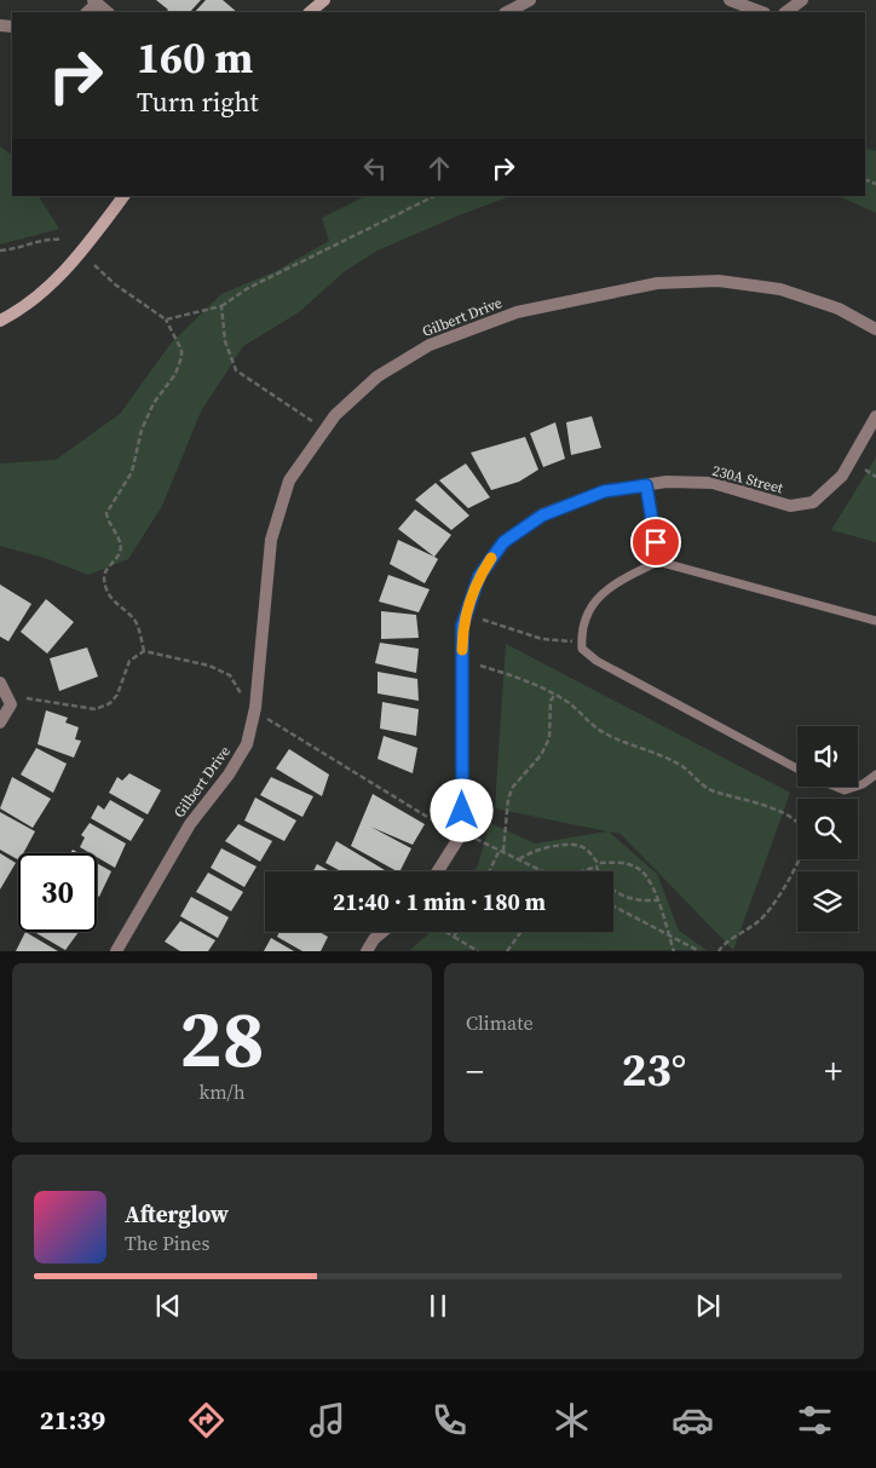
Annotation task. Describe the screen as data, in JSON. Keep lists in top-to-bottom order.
{
  "streets": {
    "street": ["Gilbert Drive", "230A Street"]
  },
  "page": {
    "turn": ["160 m", "Turn right"],
    "limit": "30",
    "trip": "21:40 · 1 min · 180 m",
    "tile": [
      ["28", "km/h"],
      "Climate"
    ],
    "heat": ["−", "23°", "+"],
    "song": ["Afterglow", "The Pines"],
    "tabs": "21:39"
  }
}
